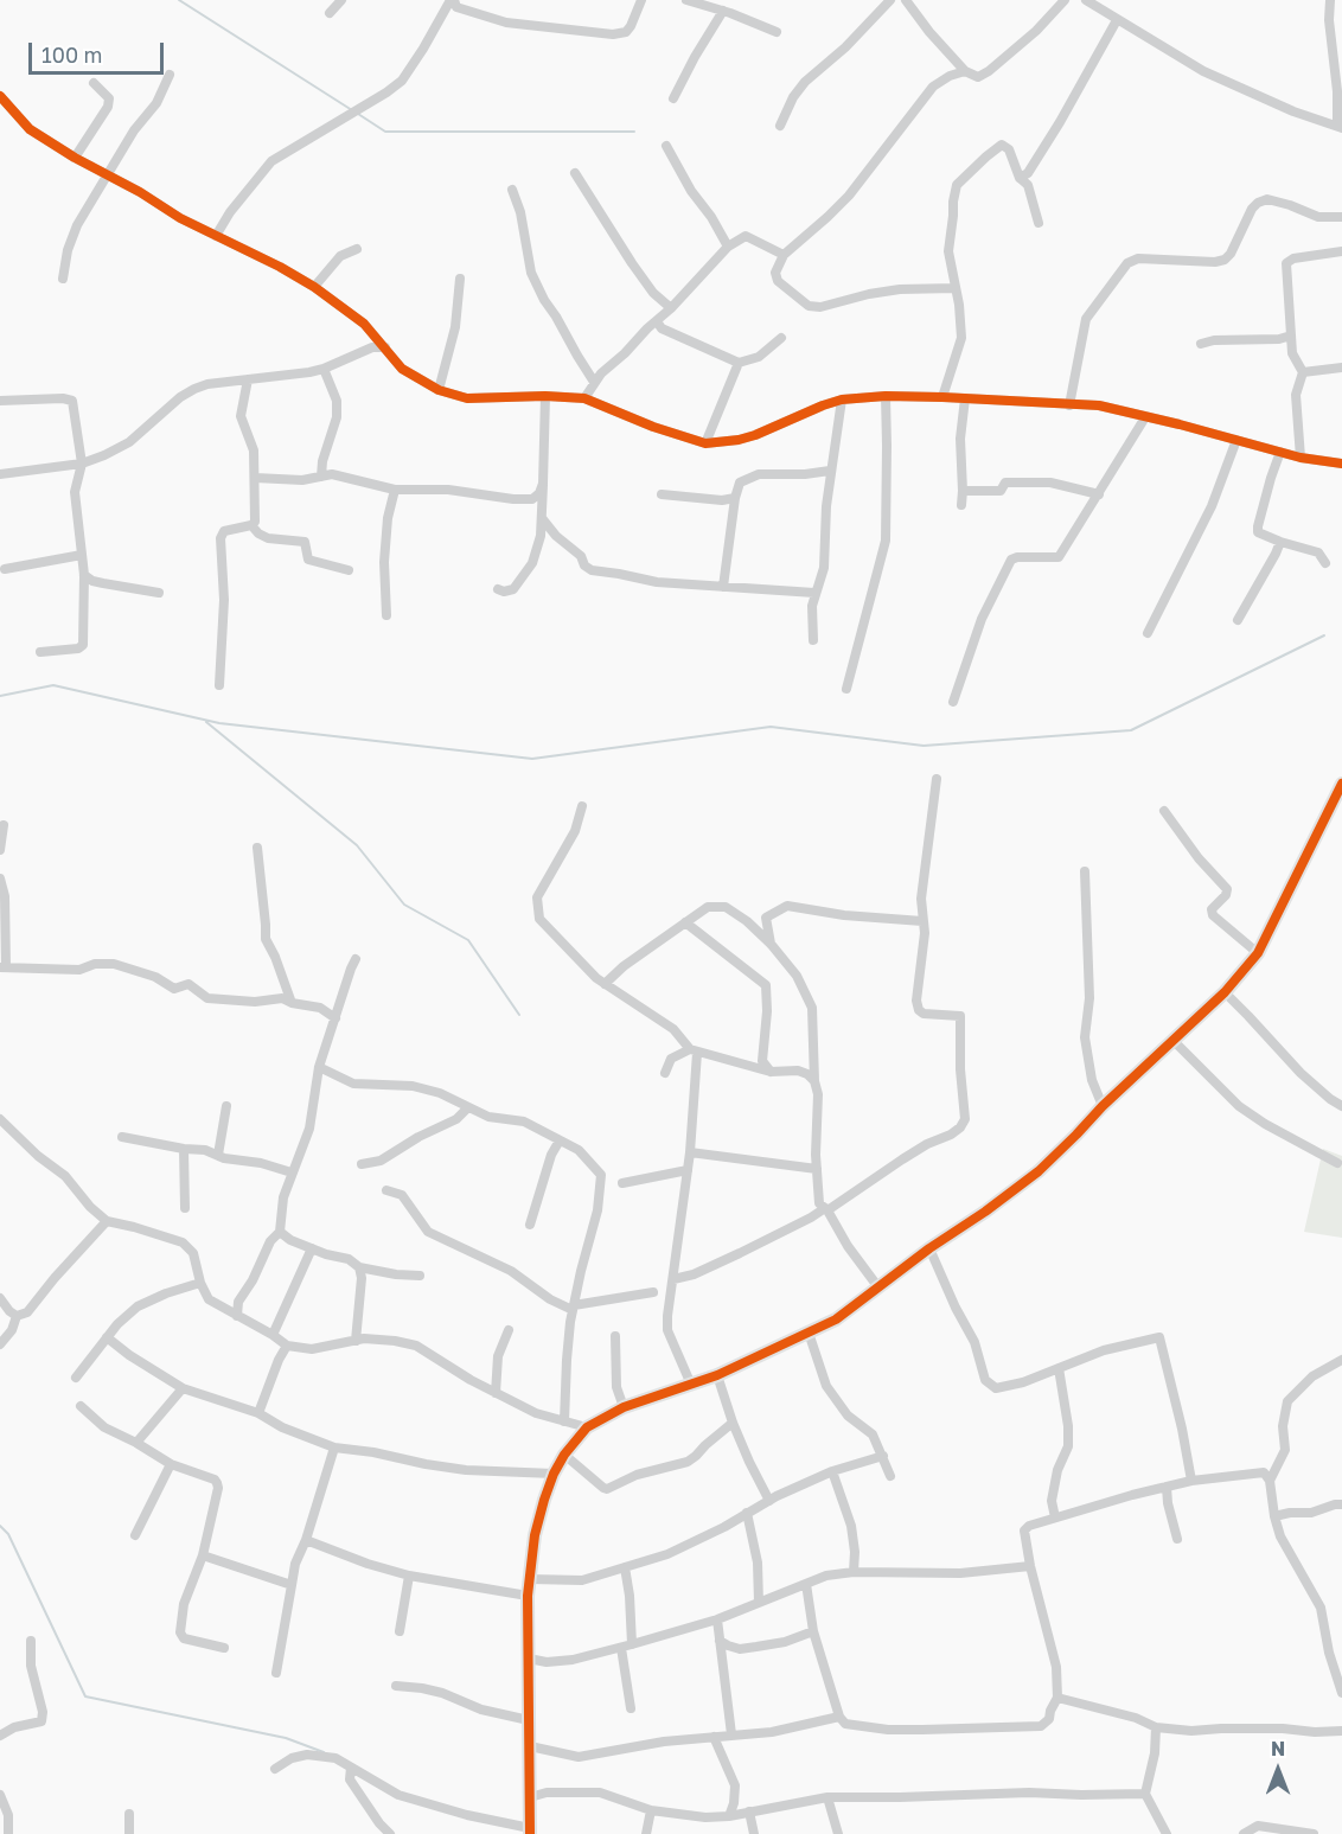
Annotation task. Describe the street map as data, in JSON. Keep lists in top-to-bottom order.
{
  "scale_bar": "100 m",
  "north": "top"
}
